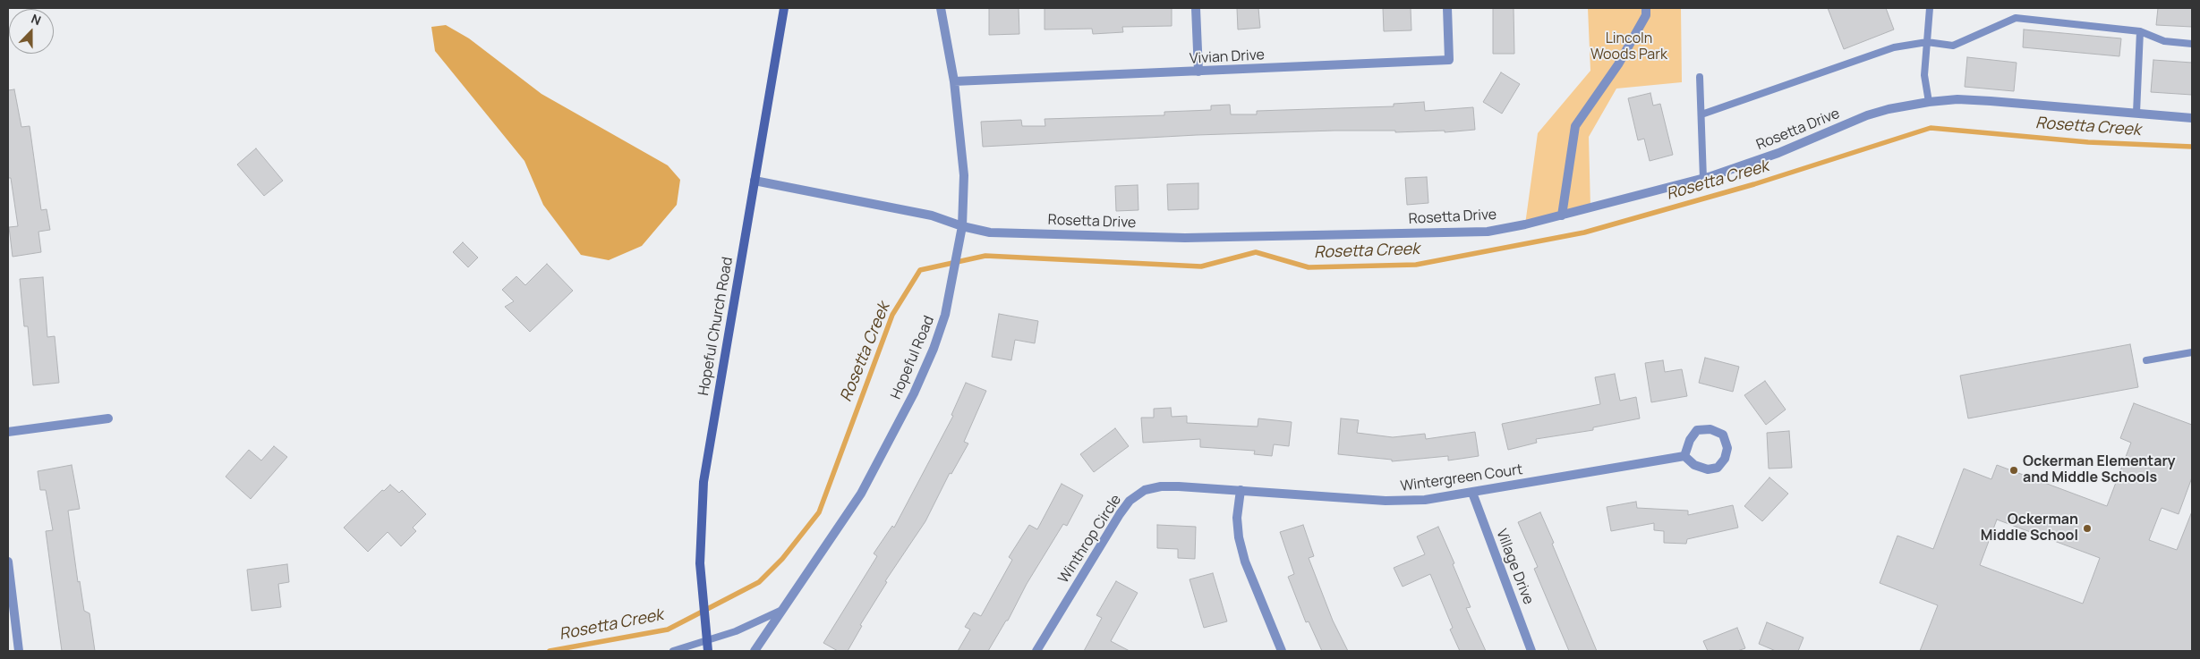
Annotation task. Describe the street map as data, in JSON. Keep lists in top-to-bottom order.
{
  "streets": {
    "main road": ["Hopeful Church Road"],
    "street": [
      "Vivian Drive",
      "Rosetta Drive",
      "Hopeful Road",
      "Wintergreen Court",
      "Winthrop Circle",
      "Village Drive"
    ]
  },
  "crossings": [
    ["Vivian Drive", "Hopeful Road"],
    ["Rosetta Drive", "Hopeful Church Road"],
    ["Rosetta Drive", "Hopeful Road"],
    ["Wintergreen Court", "Winthrop Circle"],
    ["Wintergreen Court", "Village Drive"]
  ],
  "water": ["Rosetta Creek"],
  "parks": ["Lincoln Woods Park"],
  "places": ["Ockerman Elementary and Middle Schools", "Ockerman Middle School"],
  "north": "top"
}
